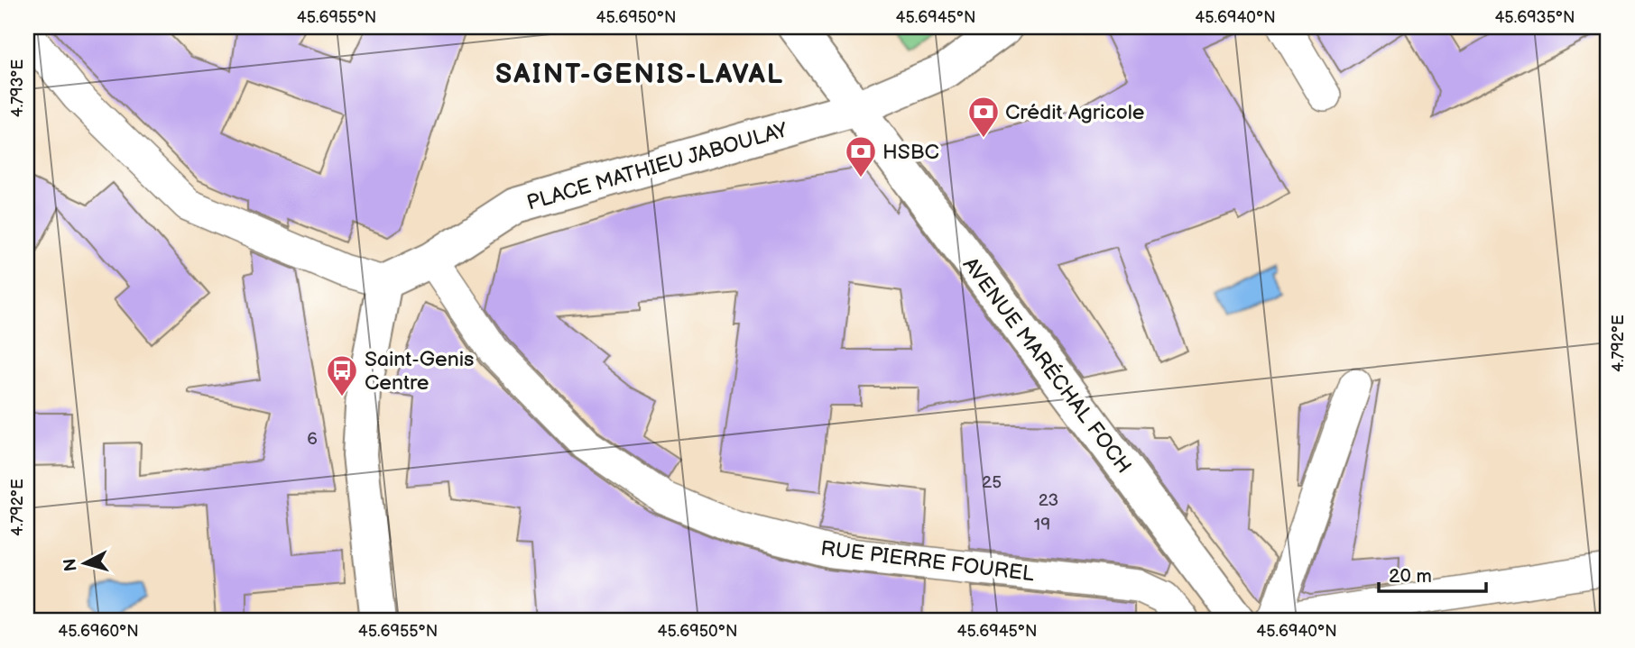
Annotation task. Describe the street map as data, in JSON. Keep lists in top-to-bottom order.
{
  "streets": {
    "main road": ["PLACE MATHIEU JABOULAY", "AVENUE MARÉCHAL FOCH"],
    "street": ["RUE PIERRE FOUREL"]
  },
  "crossings": [
    ["PLACE MATHIEU JABOULAY", "AVENUE MARÉCHAL FOCH"],
    ["PLACE MATHIEU JABOULAY", "RUE PIERRE FOUREL"],
    ["AVENUE MARÉCHAL FOCH", "RUE PIERRE FOUREL"]
  ],
  "districts": ["SAINT-GENIS-LAVAL"],
  "places": {
    "bank": ["Crédit Agricole", "HSBC"],
    "bus stop": ["Saint-Genis Centre"]
  },
  "house_numbers": [
    "6",
    "25",
    "23",
    "19"
  ],
  "scale_bar": "20 m",
  "north": "left",
  "coordinates": [
    "45.6955°N",
    "45.6950°N",
    "45.6945°N",
    "45.6940°N",
    "45.6935°N",
    "4.793°E",
    "4.792°E",
    "45.6960°N"
  ]
}
